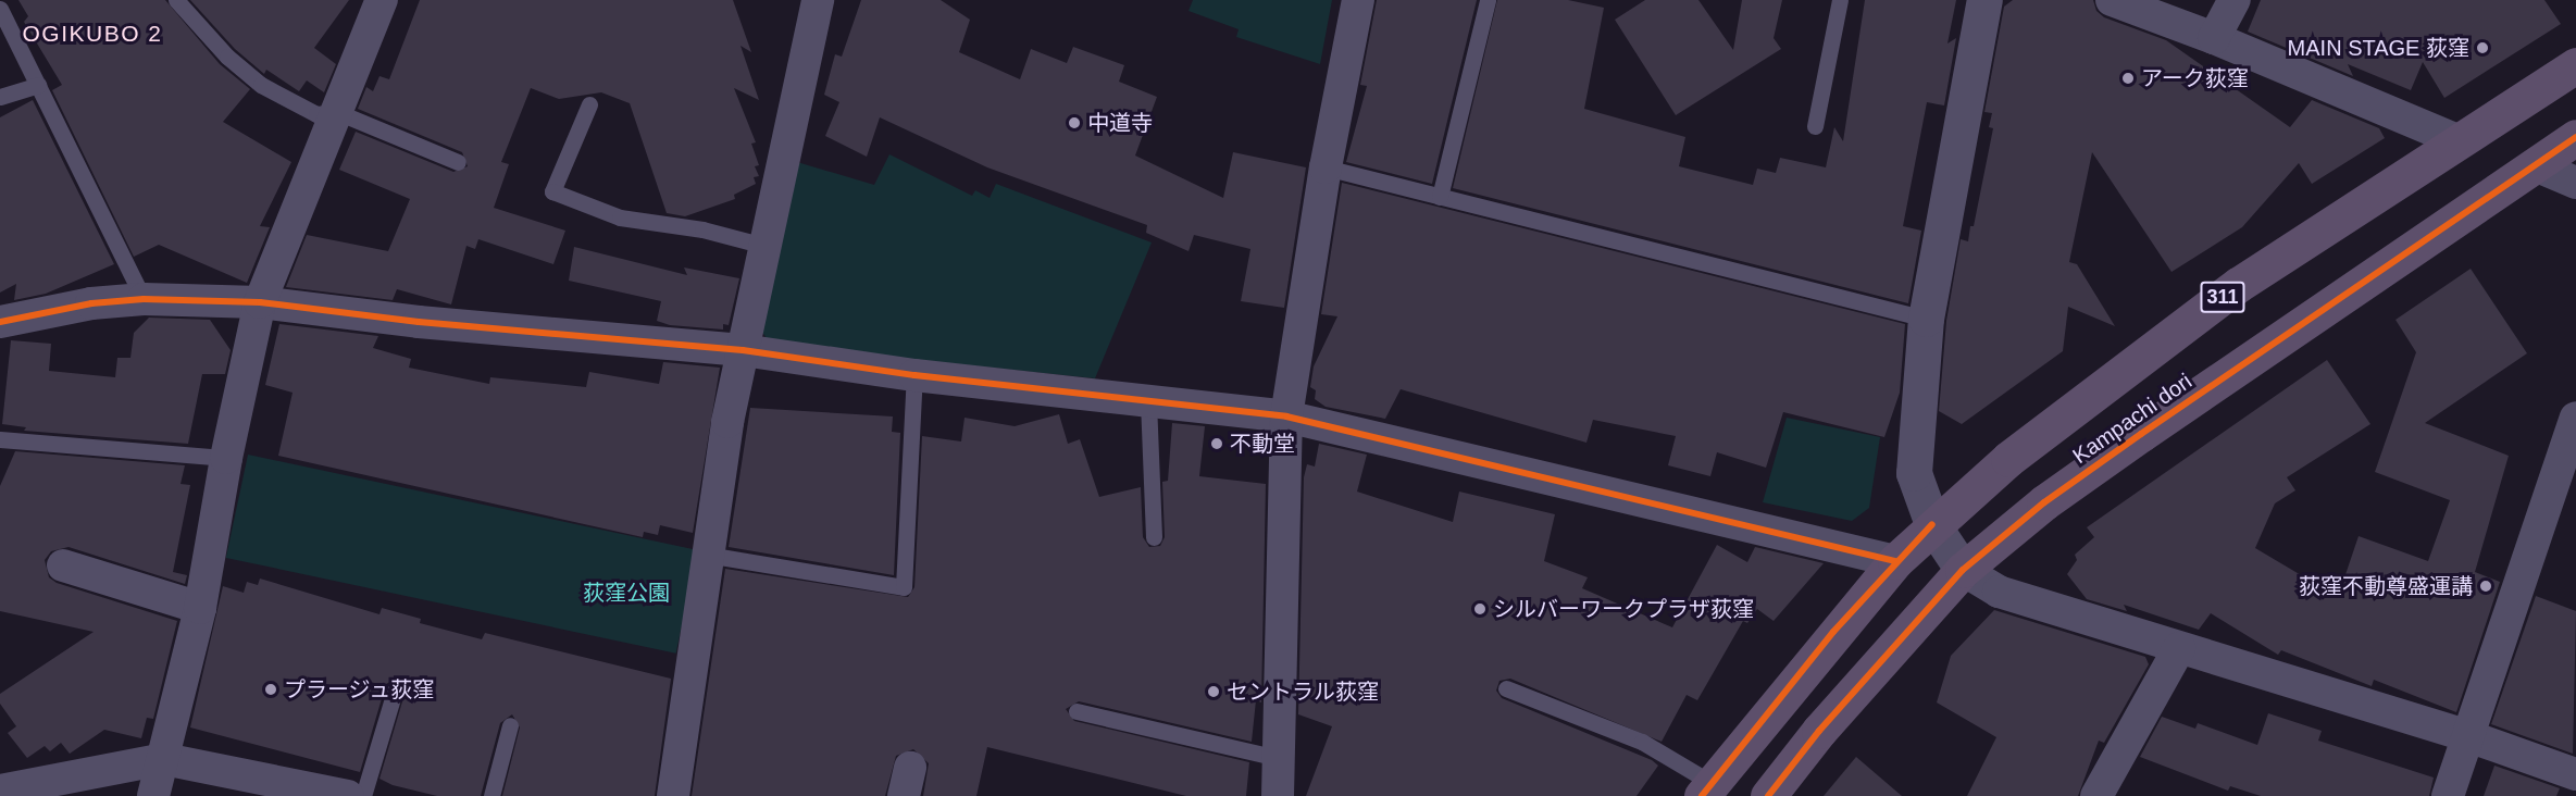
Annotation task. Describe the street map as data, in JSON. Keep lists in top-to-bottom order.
{
  "streets": {
    "main road": ["311", "Kampachi dori"]
  },
  "districts": ["OGIKUBO 2"],
  "parks": ["荻窪公園"],
  "places": [
    "MAIN STAGE 荻窪",
    "アーク荻窪",
    "中道寺",
    "不動堂",
    "荻窪不動尊盛運講",
    "シルバーワークプラザ荻窪",
    "プラージュ荻窪",
    "セントラル荻窪"
  ]
}
